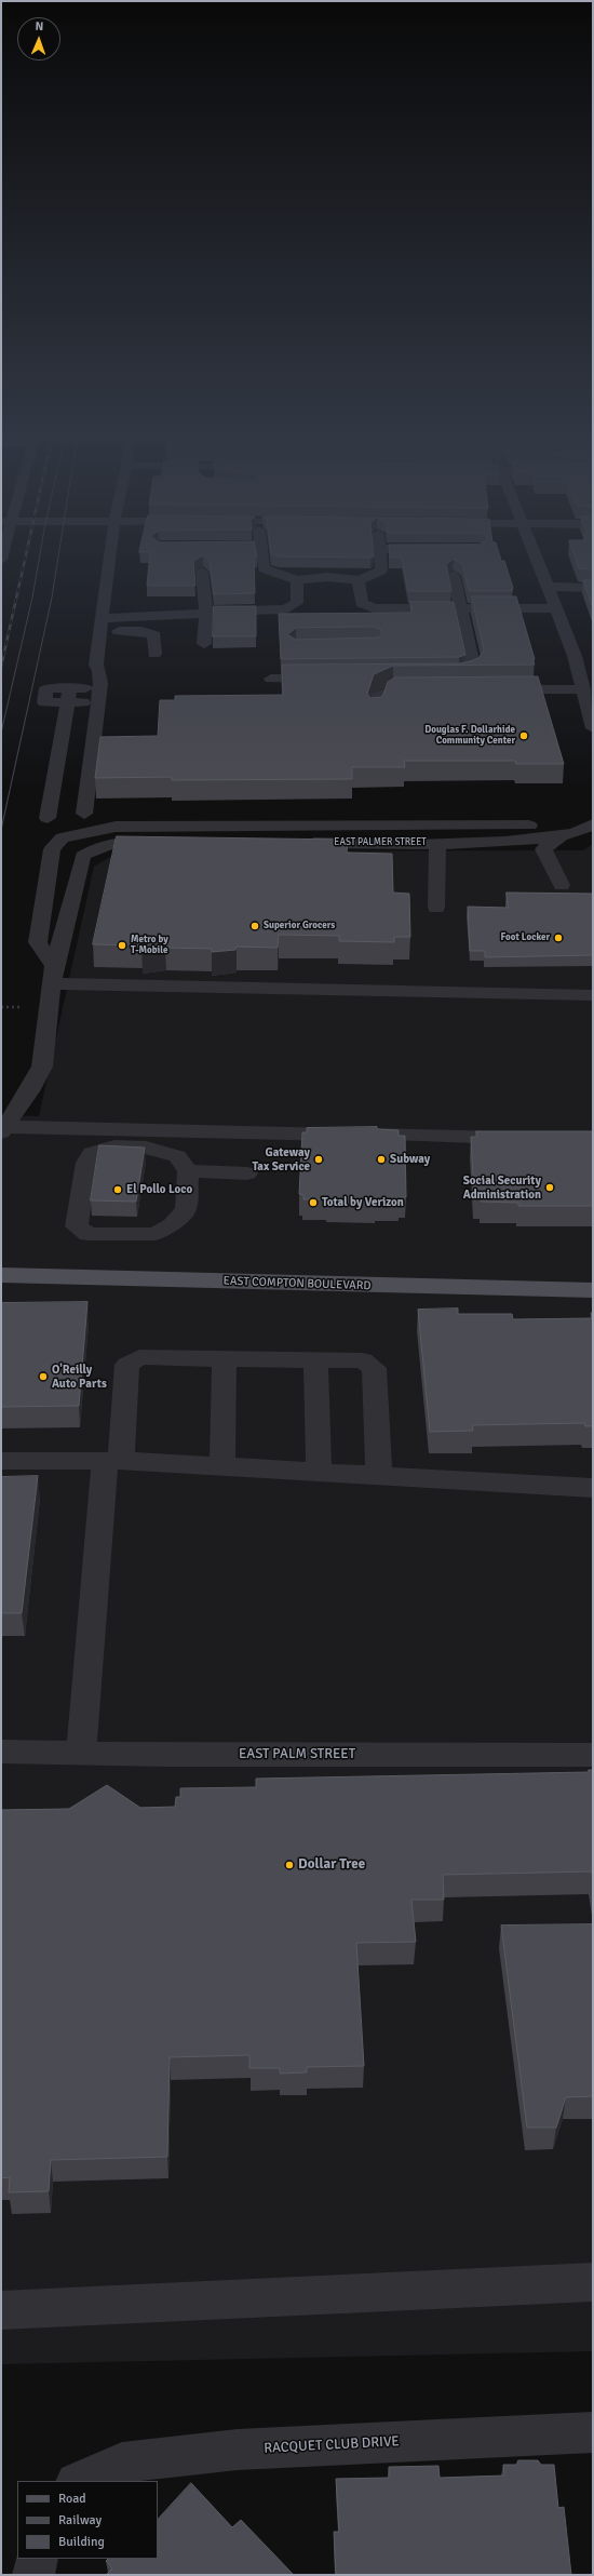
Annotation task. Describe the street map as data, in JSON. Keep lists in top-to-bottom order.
{
  "streets": {
    "main road": ["EAST COMPTON BOULEVARD"],
    "street": ["EAST PALMER STREET", "EAST PALM STREET", "RACQUET CLUB DRIVE"]
  },
  "places": [
    "Douglas F. Dollarhide Community Center",
    "Superior Grocers",
    "Foot Locker",
    "Metro by T-Mobile",
    "Gateway Tax Service",
    "Subway",
    "Social Security Administration",
    "El Pollo Loco",
    "Total by Verizon",
    "O'Reilly Auto Parts",
    "Dollar Tree"
  ],
  "legend": ["Road", "Railway", "Building"],
  "north": "top"
}
